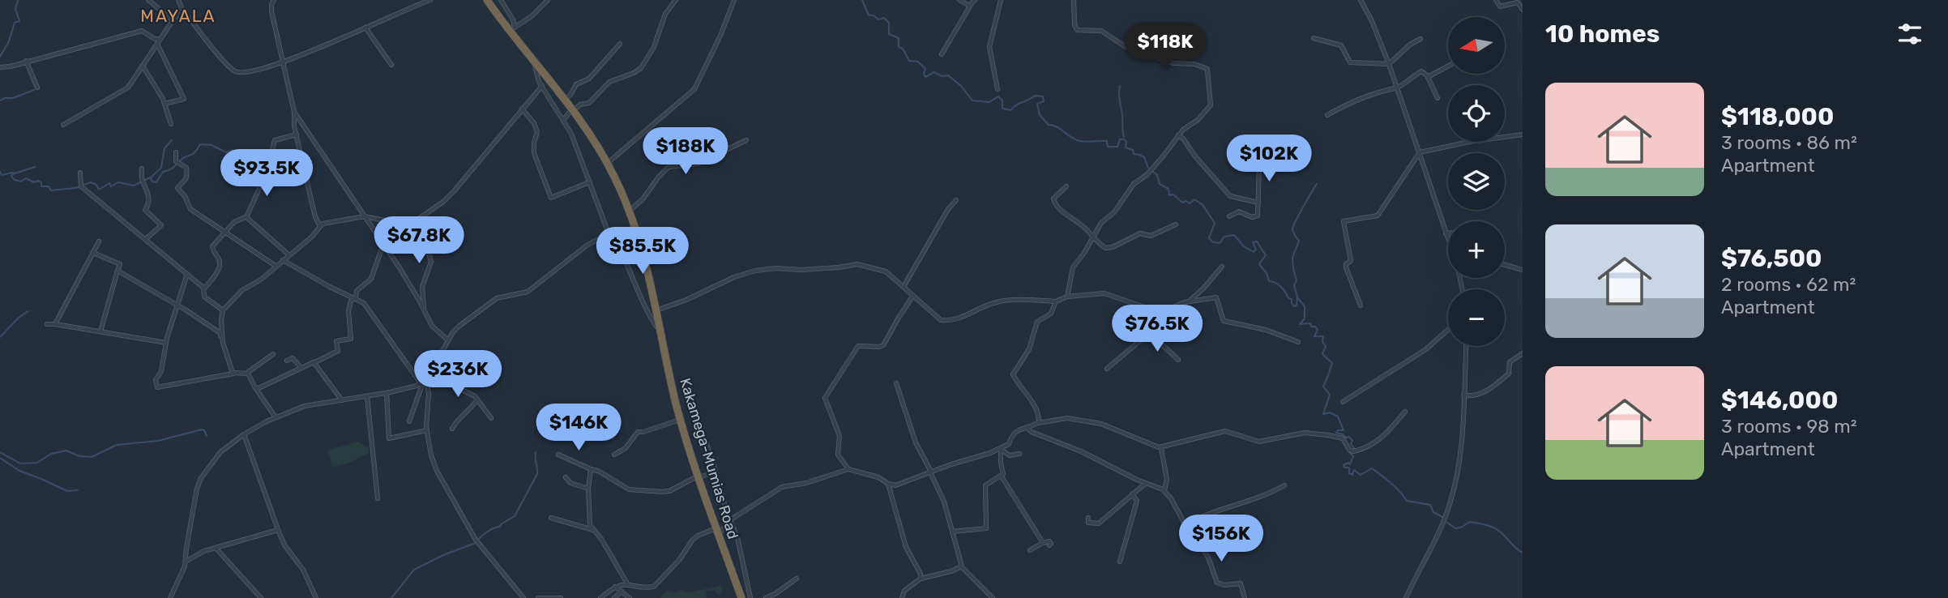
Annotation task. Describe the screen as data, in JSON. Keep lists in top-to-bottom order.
{
  "streets": {
    "highway": ["Kakamega-Mumias Road"]
  },
  "districts": ["MAYALA"],
  "north": "left",
  "page": {
    "heading": "10 homes",
    "map_buttons": ["+", "−"],
    "price": [
      "$118K",
      "$188K",
      "$102K",
      "$93.5K",
      "$67.8K",
      "$85.5K",
      "$76.5K",
      "$236K",
      "$146K",
      "$156K"
    ],
    "list": [
      {
        "name": "$118,000",
        "note": "3 rooms · 86 m² · Apartment"
      },
      {
        "name": "$76,500",
        "note": "2 rooms · 62 m² · Apartment"
      },
      {
        "name": "$146,000",
        "note": "3 rooms · 98 m² · Apartment"
      }
    ]
  }
}
